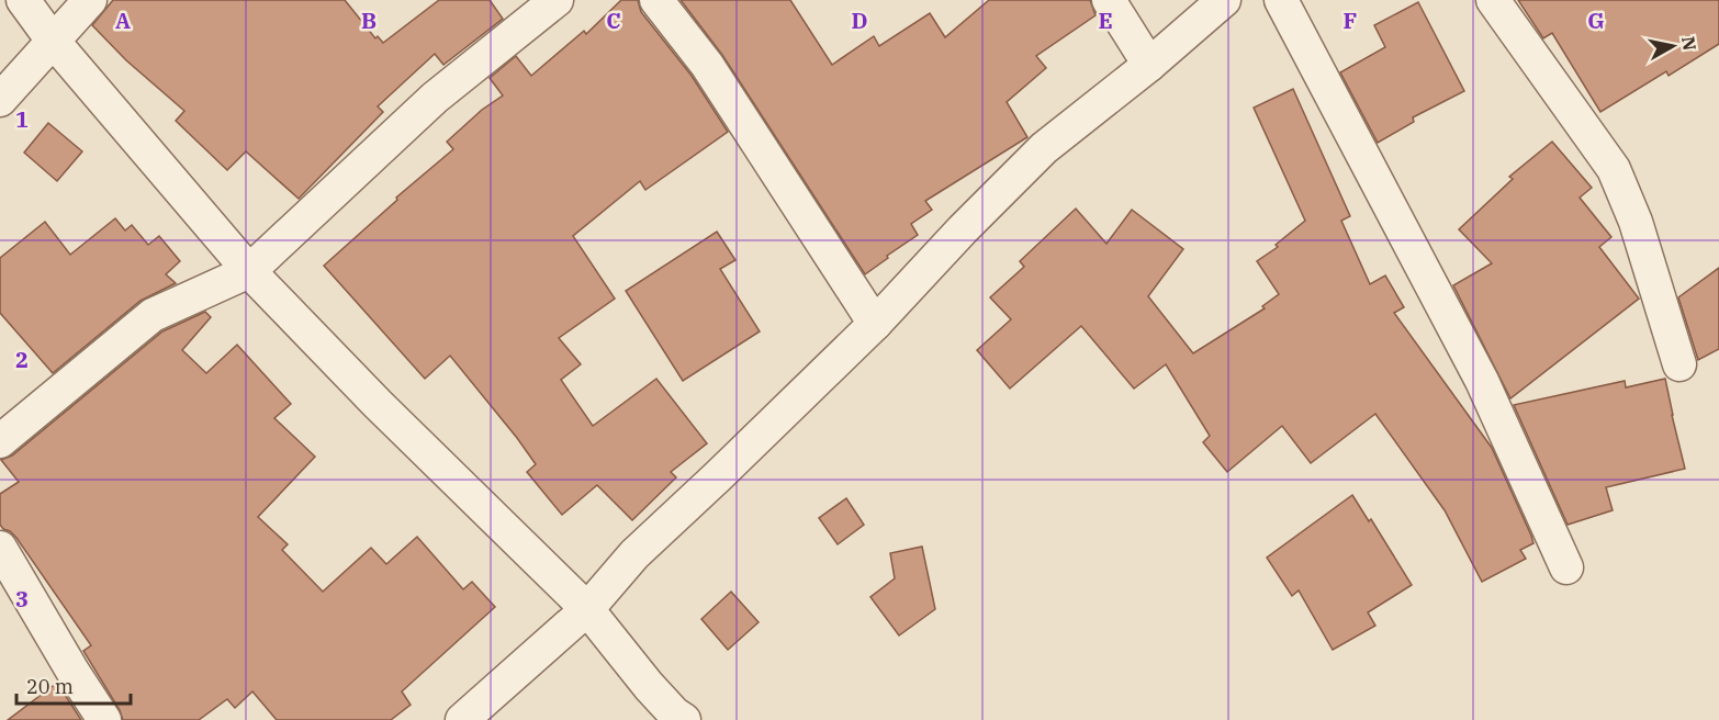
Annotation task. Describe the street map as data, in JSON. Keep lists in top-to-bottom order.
{
  "scale_bar": "20 m",
  "north": "right",
  "grid": {
    "columns": [
      "A",
      "B",
      "C",
      "D",
      "E",
      "F",
      "G"
    ],
    "rows": ["1", "2", "3"]
  }
}
